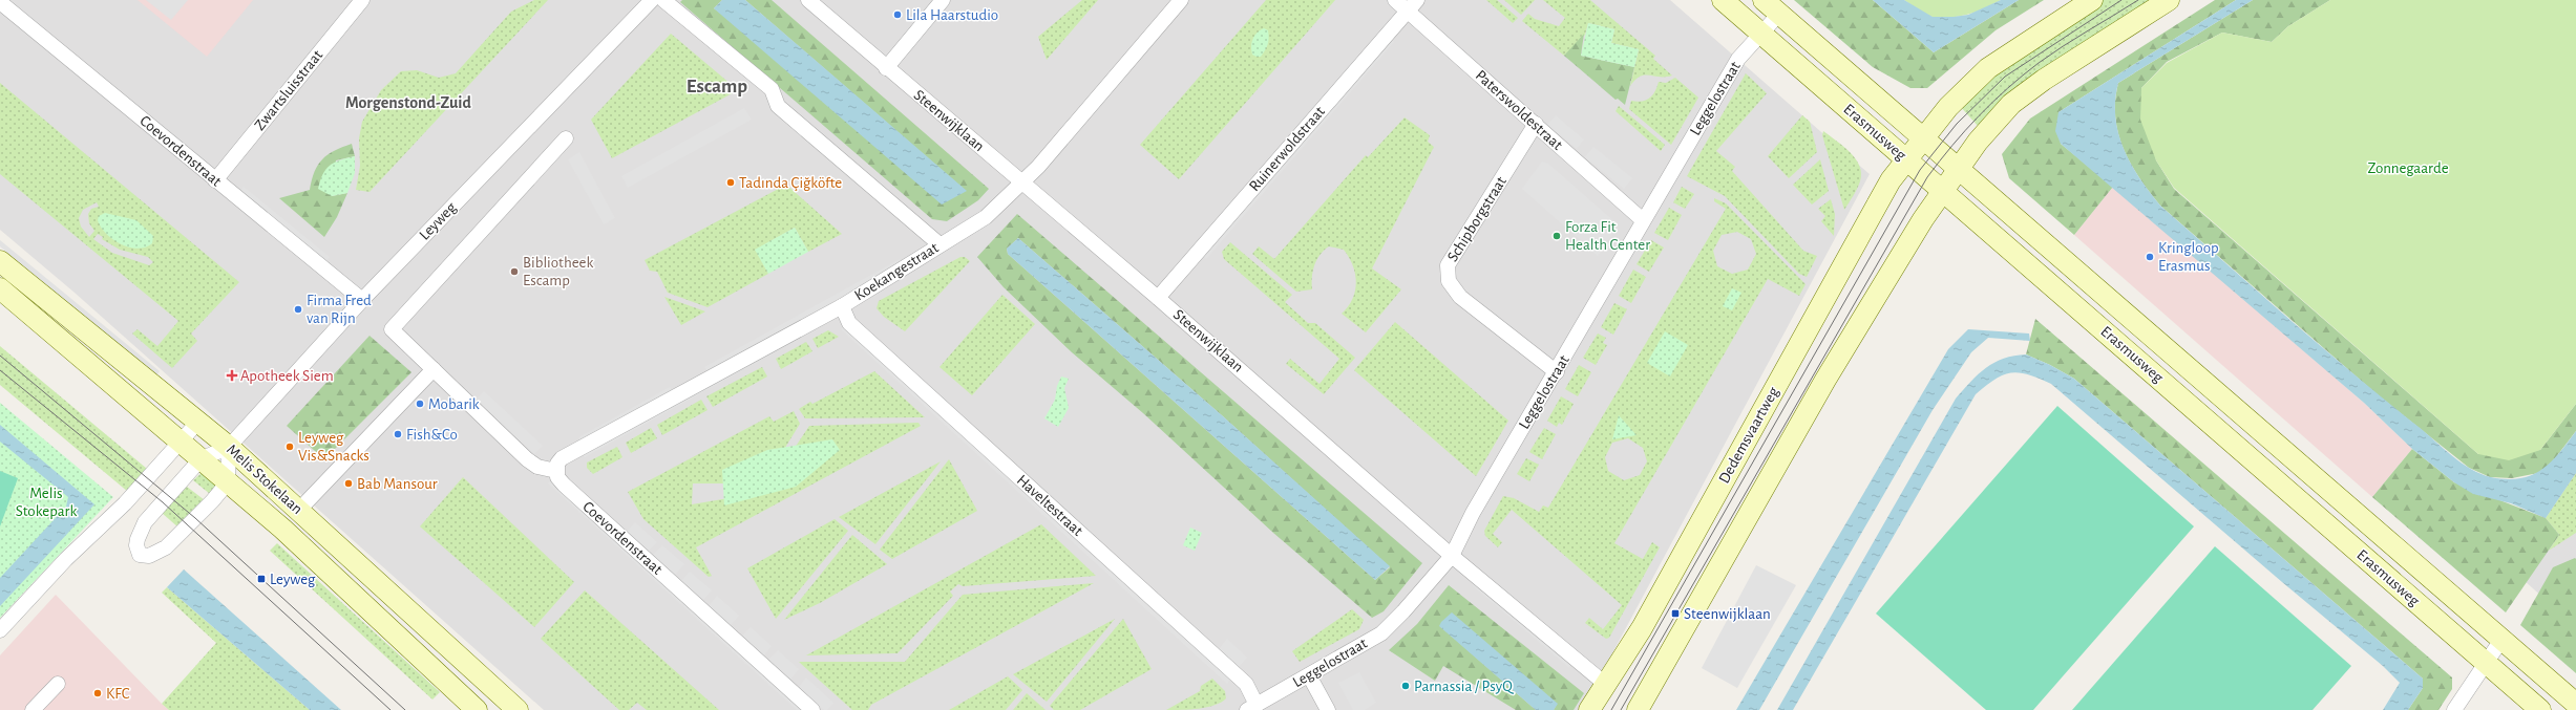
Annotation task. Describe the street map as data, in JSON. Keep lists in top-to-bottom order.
{
  "streets": {
    "street": [
      "Zwartsluisstraat",
      "Leggelostraat",
      "Paterswoldestraat",
      "Steenwijklaan",
      "Erasmusweg",
      "Ruinerwoldstraat",
      "Coevordenstraat",
      "Schipborgstraat",
      "Leyweg",
      "Koekangestraat",
      "Dedemsvaartweg",
      "Melis Stokelaan",
      "Haveltestraat"
    ]
  },
  "crossings": [
    ["Zwartsluisstraat", "Coevordenstraat"],
    ["Leggelostraat", "Paterswoldestraat"],
    ["Leggelostraat", "Steenwijklaan"],
    ["Leggelostraat", "Erasmusweg"],
    ["Leggelostraat", "Schipborgstraat"],
    ["Leggelostraat", "Haveltestraat"],
    ["Paterswoldestraat", "Ruinerwoldstraat"],
    ["Paterswoldestraat", "Schipborgstraat"],
    ["Steenwijklaan", "Ruinerwoldstraat"],
    ["Steenwijklaan", "Koekangestraat"],
    ["Steenwijklaan", "Dedemsvaartweg"],
    ["Erasmusweg", "Dedemsvaartweg"],
    ["Coevordenstraat", "Leyweg"],
    ["Coevordenstraat", "Koekangestraat"],
    ["Leyweg", "Melis Stokelaan"],
    ["Koekangestraat", "Haveltestraat"]
  ],
  "districts": ["Escamp", "Morgenstond-Zuid"],
  "parks": ["Zonnegaarde", "Melis Stokepark"],
  "places": {
    "other": [
      "Lila Haarstudio",
      "Tadında Çiğköfte",
      "Forza Fit Health Center",
      "Kringloop Erasmus",
      "Bibliotheek Escamp",
      "Firma Fred van Rijn",
      "Mobarik",
      "Fish&Co",
      "Leyweg Vis&Snacks",
      "Bab Mansour",
      "Parnassia / PsyQ",
      "KFC"
    ],
    "health": ["Apotheek Siem"],
    "transit": ["Leyweg", "Steenwijklaan"]
  }
}
